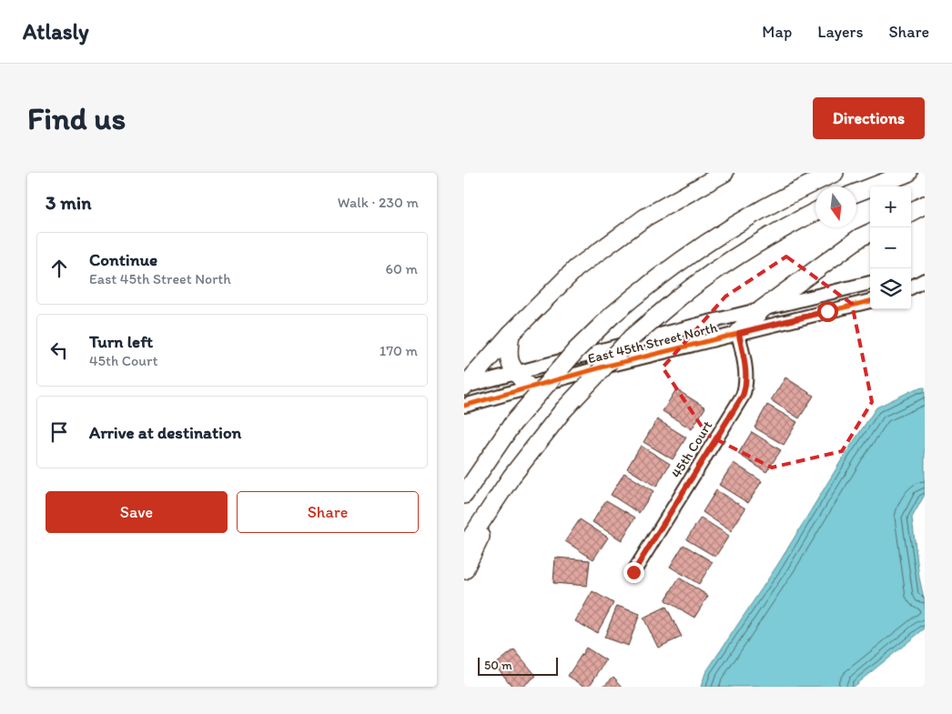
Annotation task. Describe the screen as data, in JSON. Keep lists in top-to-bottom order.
{
  "streets": {
    "street": ["East 45th Street North", "45th Court"]
  },
  "crossings": [
    ["East 45th Street North", "45th Court"]
  ],
  "scale_bar": "50 m",
  "north": "bottom",
  "page": {
    "header": "Atlasly",
    "nav": ["Map", "Layers", "Share"],
    "buttons": [
      "Directions",
      ["Save", "Share"]
    ],
    "title": "Find us",
    "heading": ["3 min", "Walk · 230 m"],
    "map_buttons": ["+", "−"],
    "list": [
      ["Continue", "East 45th Street North", "60 m"],
      ["Turn left", "45th Court", "170 m"],
      "Arrive at destination"
    ],
    "scale": "50 m"
  }
}
